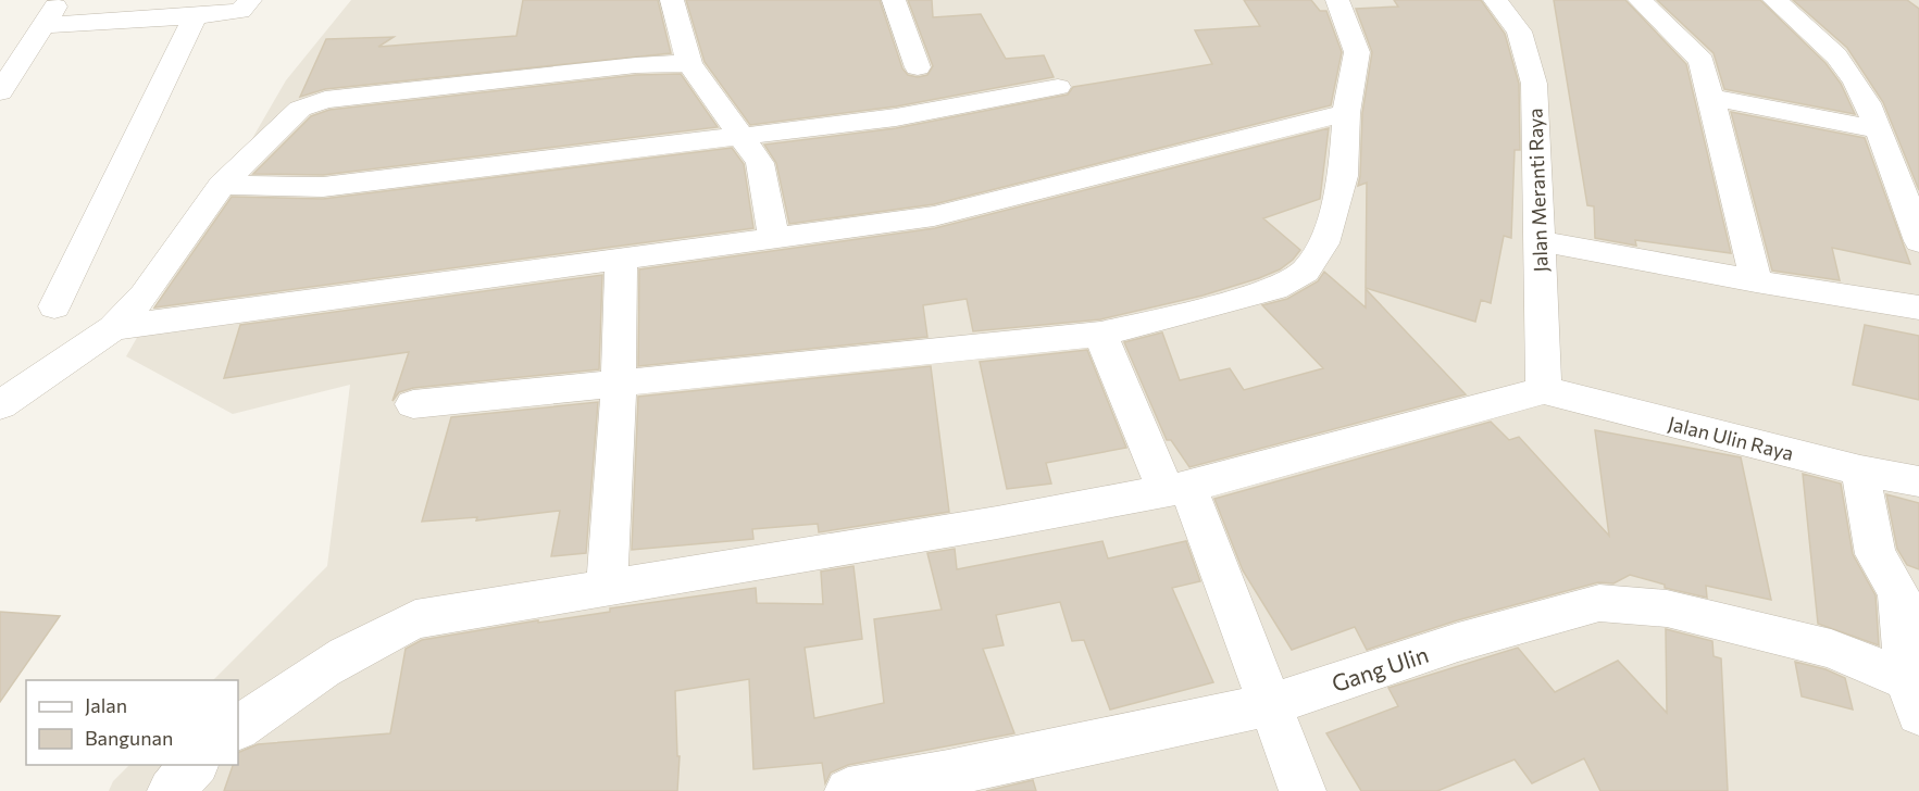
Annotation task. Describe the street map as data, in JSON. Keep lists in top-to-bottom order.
{
  "streets": {
    "street": ["Jalan Meranti Raya", "Jalan Ulin Raya", "Gang Ulin"]
  },
  "crossings": [
    ["Jalan Meranti Raya", "Jalan Ulin Raya"]
  ],
  "legend": ["Jalan", "Bangunan"]
}
